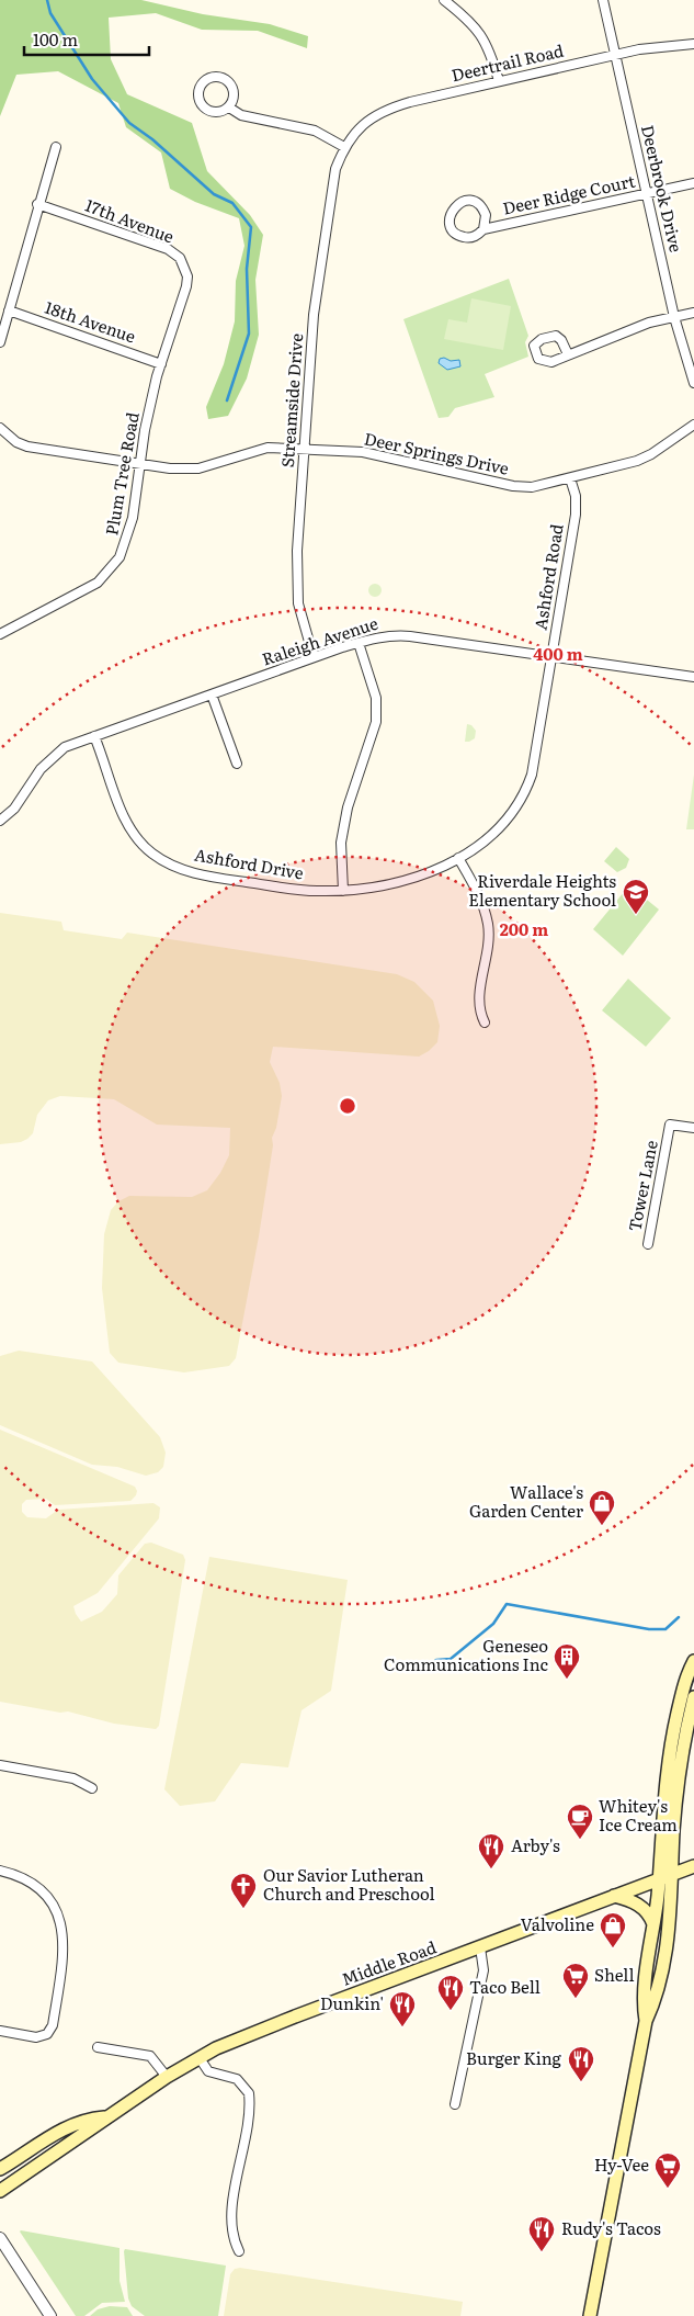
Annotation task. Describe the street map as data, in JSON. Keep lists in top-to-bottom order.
{
  "streets": {
    "main road": ["Middle Road"],
    "street": [
      "Deertrail Road",
      "Deerbrook Drive",
      "Deer Ridge Court",
      "17th Avenue",
      "18th Avenue",
      "Streamside Drive",
      "Deer Springs Drive",
      "Plum Tree Road",
      "Ashford Road",
      "Raleigh Avenue",
      "Ashford Drive",
      "Tower Lane"
    ]
  },
  "crossings": [
    ["Deertrail Road", "Deerbrook Drive"],
    ["Deertrail Road", "Streamside Drive"],
    ["Deerbrook Drive", "Deer Ridge Court"],
    ["17th Avenue", "Plum Tree Road"],
    ["18th Avenue", "Plum Tree Road"],
    ["Streamside Drive", "Deer Springs Drive"],
    ["Streamside Drive", "Raleigh Avenue"],
    ["Deer Springs Drive", "Plum Tree Road"],
    ["Deer Springs Drive", "Ashford Road"],
    ["Ashford Road", "Raleigh Avenue"],
    ["Ashford Road", "Ashford Drive"],
    ["Raleigh Avenue", "Ashford Drive"]
  ],
  "places": {
    "school or university": ["Riverdale Heights Elementary School"],
    "shop": ["Wallace's Garden Center", "Valvoline"],
    "building": ["Geneseo Communications Inc"],
    "cafe": ["Whitey's Ice Cream"],
    "restaurant": [
      "Arby's",
      "Taco Bell",
      "Dunkin'",
      "Burger King",
      "Rudy's Tacos"
    ],
    "church": ["Our Savior Lutheran Church and Preschool"],
    "supermarket": ["Shell", "Hy-Vee"]
  },
  "scale_bar": "100 m",
  "rings": ["400 m", "200 m"]
}
